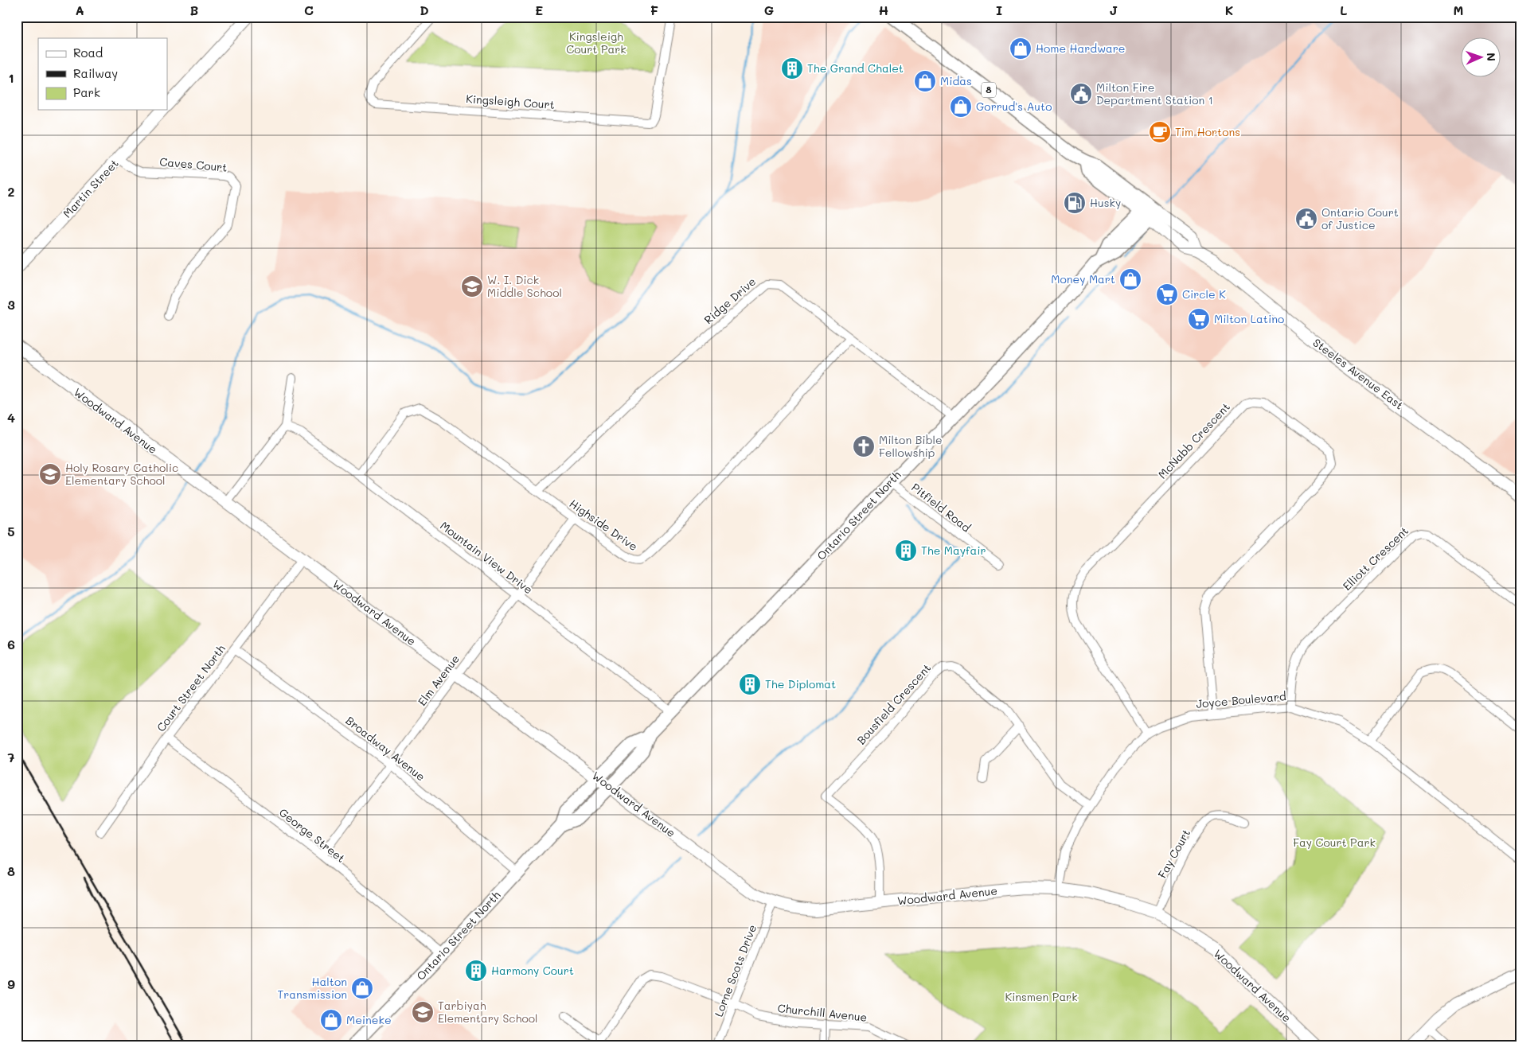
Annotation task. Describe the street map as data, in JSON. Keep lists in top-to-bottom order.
{
  "streets": {
    "main road": ["8", "Steeles Avenue East", "Ontario Street North"],
    "street": [
      "Kingsleigh Court",
      "Caves Court",
      "Martin Street",
      "Ridge Drive",
      "Woodward Avenue",
      "McNabb Crescent",
      "Pitfield Road",
      "Highside Drive",
      "Mountain View Drive",
      "Elliott Crescent",
      "Elm Avenue",
      "Court Street North",
      "Joyce Boulevard",
      "Bousfield Crescent",
      "Broadway Avenue",
      "George Street",
      "Fay Court",
      "Lorne Scots Drive",
      "Churchill Avenue"
    ]
  },
  "crossings": [
    ["Caves Court", "Martin Street"],
    ["Ridge Drive", "Ontario Street North"],
    ["Ridge Drive", "Highside Drive"],
    ["Steeles Avenue East", "Ontario Street North"],
    ["Woodward Avenue", "Ontario Street North"],
    ["Woodward Avenue", "Elm Avenue"],
    ["Woodward Avenue", "Court Street North"],
    ["Woodward Avenue", "Joyce Boulevard"],
    ["Woodward Avenue", "Bousfield Crescent"],
    ["Woodward Avenue", "Fay Court"],
    ["Woodward Avenue", "Lorne Scots Drive"],
    ["McNabb Crescent", "Joyce Boulevard"],
    ["Pitfield Road", "Ontario Street North"],
    ["Ontario Street North", "Mountain View Drive"],
    ["Ontario Street North", "Broadway Avenue"],
    ["Ontario Street North", "George Street"],
    ["Highside Drive", "Mountain View Drive"],
    ["Highside Drive", "Elm Avenue"],
    ["Mountain View Drive", "Elm Avenue"],
    ["Elliott Crescent", "Joyce Boulevard"],
    ["Elm Avenue", "Broadway Avenue"],
    ["Elm Avenue", "George Street"],
    ["Court Street North", "Broadway Avenue"],
    ["Court Street North", "George Street"],
    ["Joyce Boulevard", "Bousfield Crescent"],
    ["Lorne Scots Drive", "Churchill Avenue"]
  ],
  "parks": ["Kingsleigh Court Park", "Fay Court Park", "Kinsmen Park"],
  "places": {
    "shop": [
      "Home Hardware",
      "Midas",
      "Gorrud's Auto",
      "Money Mart",
      "Halton Transmission",
      "Meineke"
    ],
    "building": [
      "The Grand Chalet",
      "The Mayfair",
      "The Diplomat",
      "Harmony Court"
    ],
    "public building": ["Milton Fire Department Station 1", "Ontario Court of Justice"],
    "cafe": ["Tim Hortons"],
    "fuel station": ["Husky"],
    "school or university": ["W. I. Dick Middle School", "Holy Rosary Catholic Elementary School", "Tarbiyah Elementary School"],
    "supermarket": ["Circle K", "Milton Latino"],
    "church": ["Milton Bible Fellowship"]
  },
  "legend": ["Road", "Railway", "Park"],
  "north": "right",
  "grid": {
    "columns": [
      "A",
      "B",
      "C",
      "D",
      "E",
      "F",
      "G",
      "H",
      "I",
      "J",
      "K",
      "L",
      "M"
    ],
    "rows": [
      "1",
      "2",
      "3",
      "4",
      "5",
      "6",
      "7",
      "8",
      "9"
    ]
  }
}
